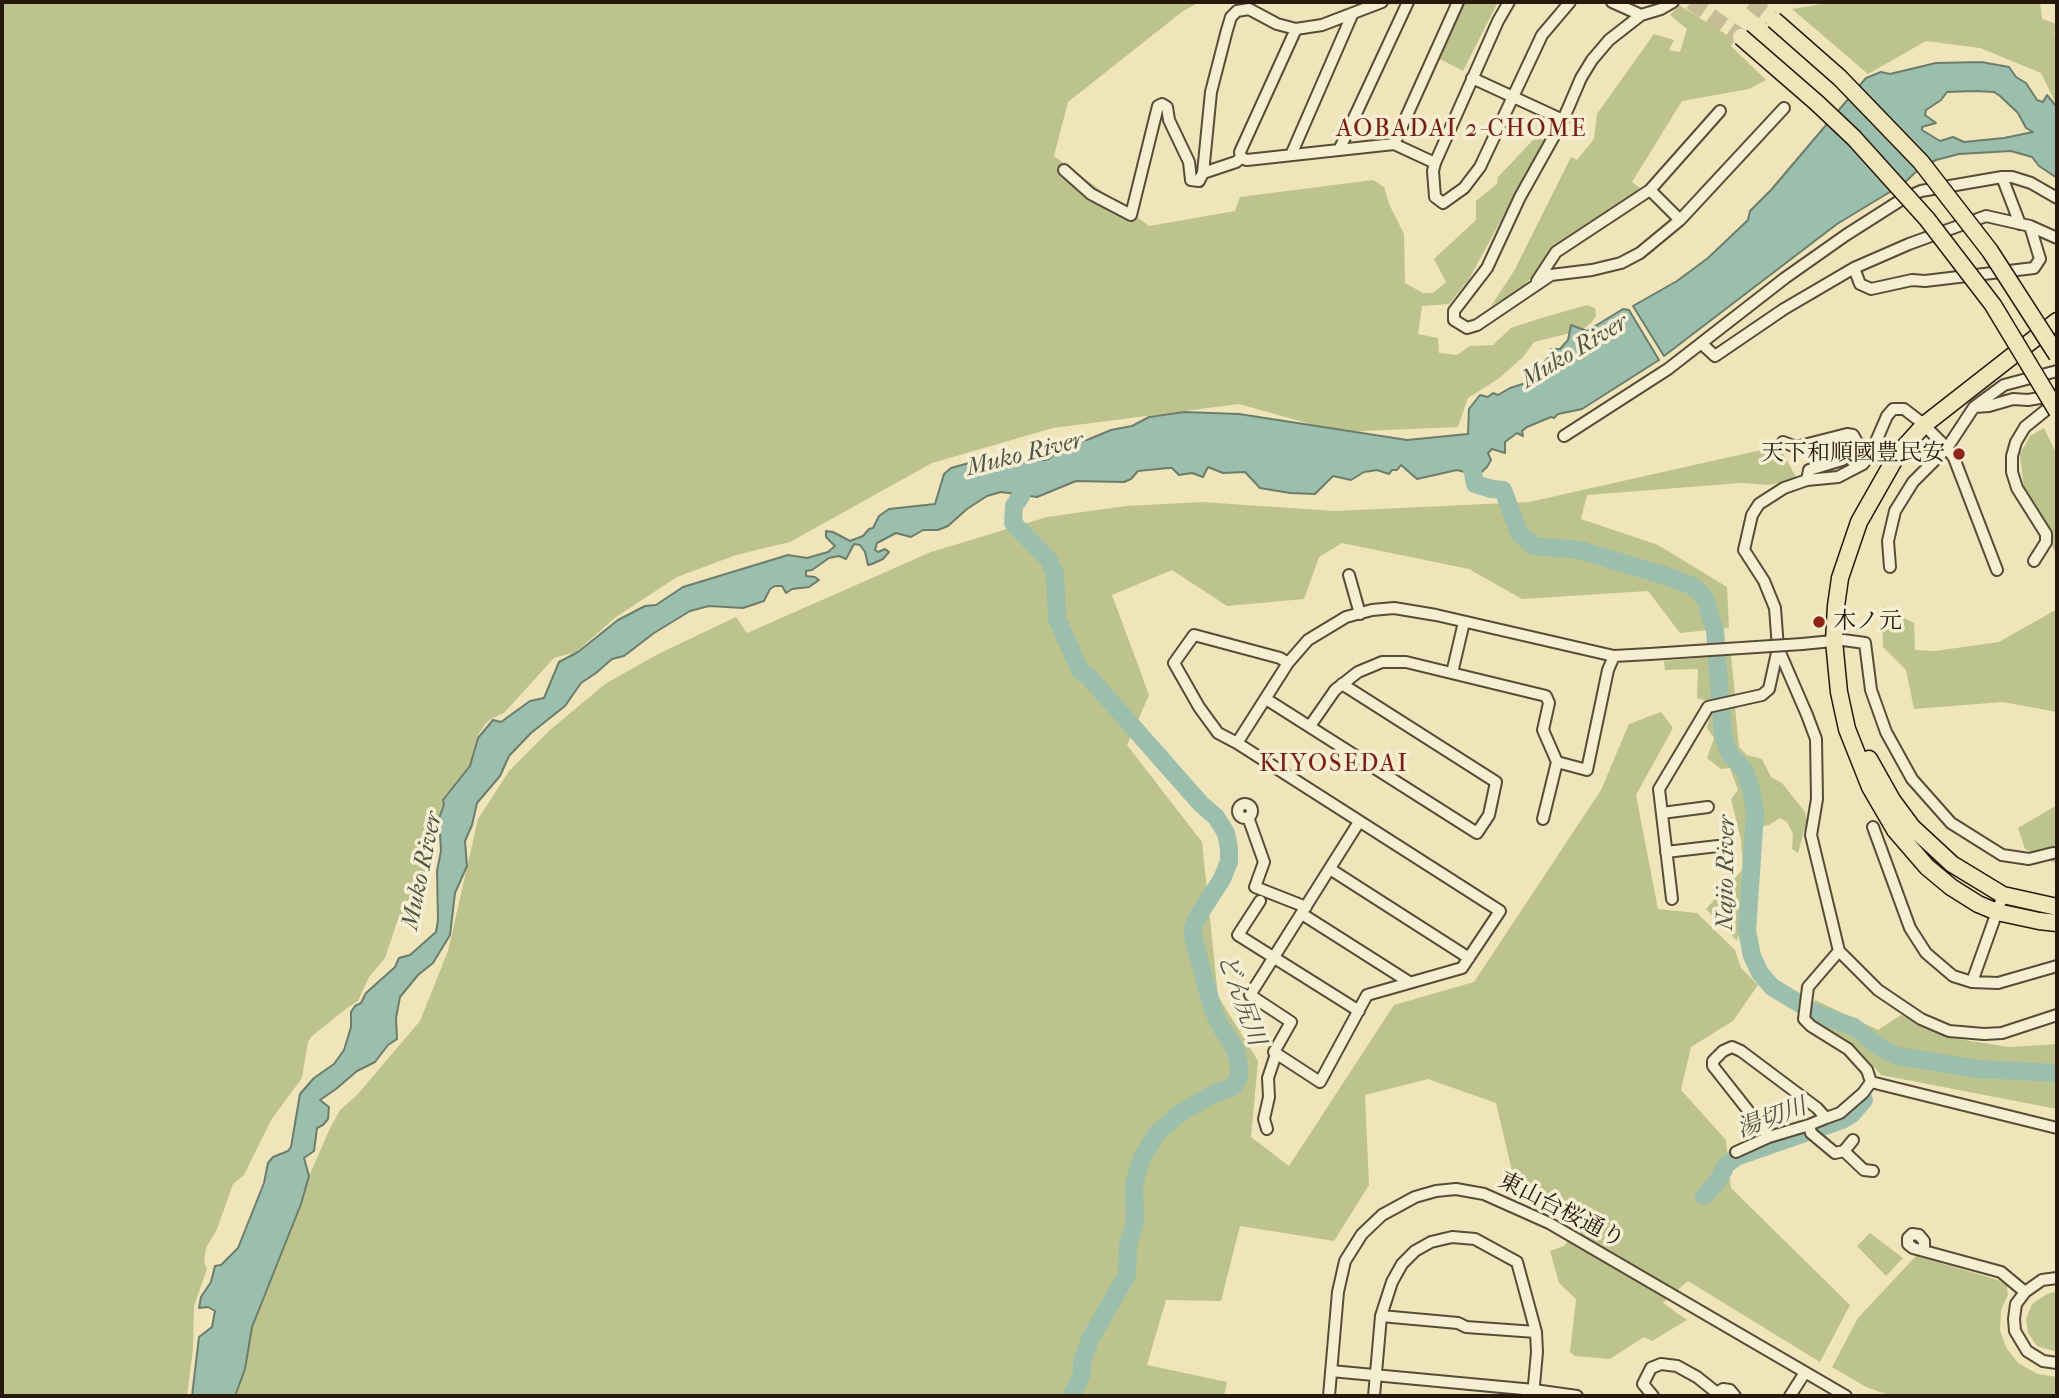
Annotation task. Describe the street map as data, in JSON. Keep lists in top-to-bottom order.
{
  "streets": {
    "street": ["東山台桜通り"]
  },
  "districts": ["AOBADAI 2-CHOME", "KIYOSEDAI"],
  "water": [
    "Muko River",
    "Najio River",
    "どん尻川",
    "湯切川"
  ],
  "places": ["天下和順國豊民安", "木ノ元"]
}
